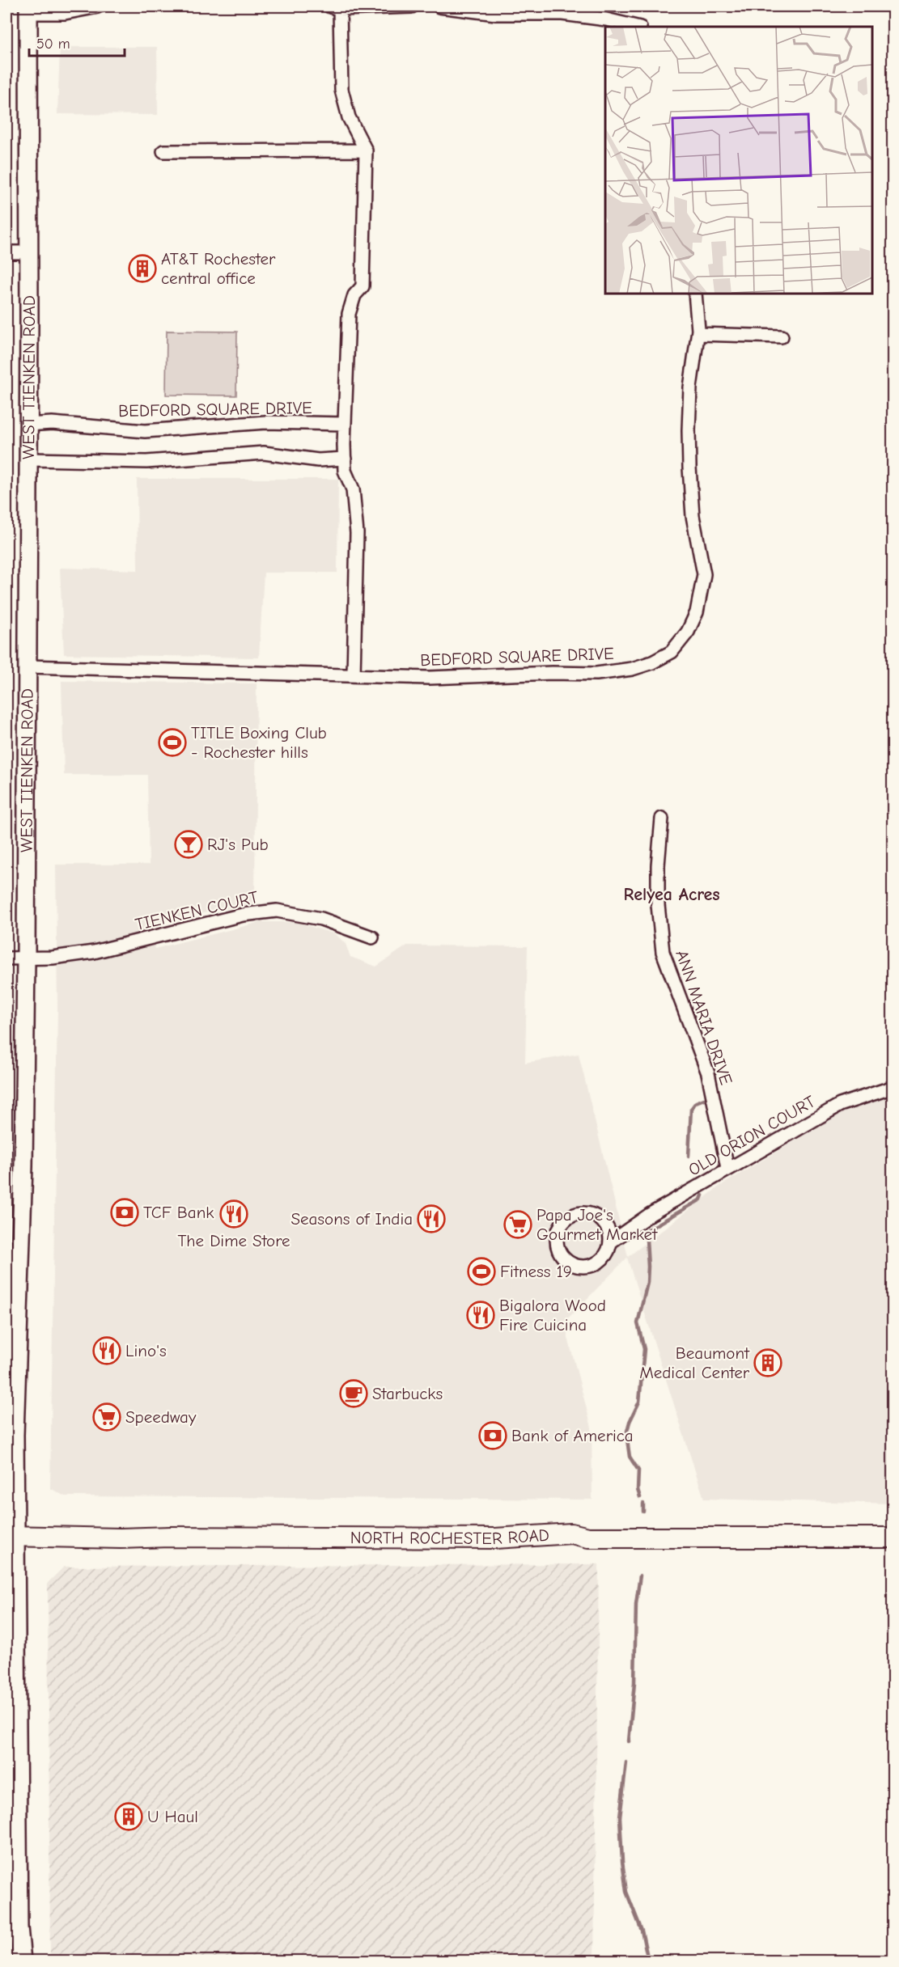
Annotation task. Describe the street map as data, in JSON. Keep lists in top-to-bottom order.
{
  "streets": {
    "main road": ["WEST TIENKEN ROAD", "NORTH ROCHESTER ROAD"],
    "street": [
      "BEDFORD SQUARE DRIVE",
      "TIENKEN COURT",
      "ANN MARIA DRIVE",
      "OLD ORION COURT"
    ]
  },
  "crossings": [
    ["WEST TIENKEN ROAD", "BEDFORD SQUARE DRIVE"],
    ["WEST TIENKEN ROAD", "TIENKEN COURT"],
    ["WEST TIENKEN ROAD", "NORTH ROCHESTER ROAD"],
    ["ANN MARIA DRIVE", "OLD ORION COURT"]
  ],
  "districts": ["Relyea Acres"],
  "places": {
    "building": ["AT&T Rochester central office", "Beaumont Medical Center", "U Haul"],
    "sports": ["TITLE Boxing Club - Rochester hills", "Fitness 19"],
    "bar": ["RJ's Pub"],
    "bank": ["TCF Bank", "Bank of America"],
    "restaurant": [
      "The Dime Store",
      "Seasons of India",
      "Bigalora Wood Fire Cuicina",
      "Lino's"
    ],
    "supermarket": ["Papa Joe's Gourmet Market", "Speedway"],
    "cafe": ["Starbucks"]
  },
  "scale_bar": "50 m"
}
